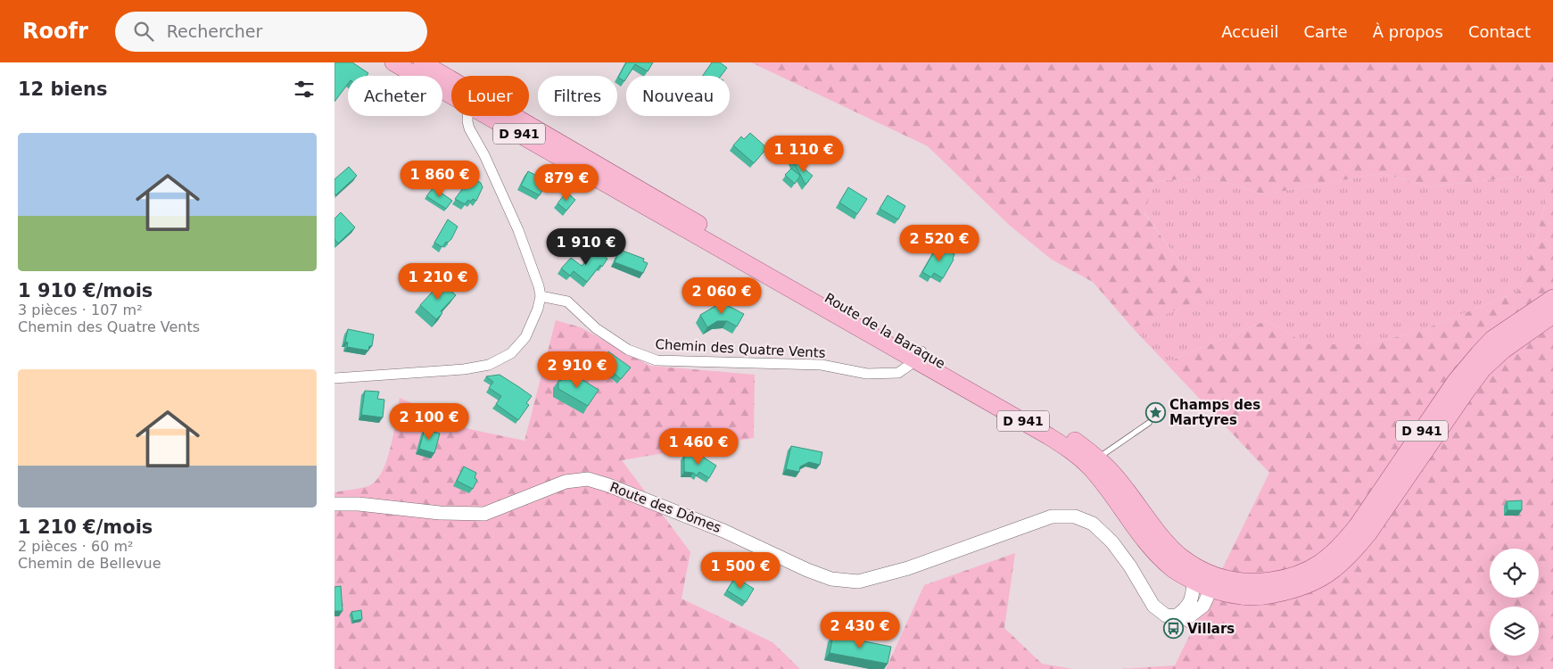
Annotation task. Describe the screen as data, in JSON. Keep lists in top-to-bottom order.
{
  "streets": {
    "main road": ["D 941", "Route de la Baraque"],
    "street": ["Chemin des Quatre Vents", "Route des Dômes"]
  },
  "crossings": [
    ["D 941", "Route de la Baraque"],
    ["Route de la Baraque", "Chemin des Quatre Vents"]
  ],
  "places": {
    "place": ["Champs des Martyres"],
    "bus stop": ["Villars"]
  },
  "page": {
    "header": "Roofr",
    "search": "Rechercher",
    "nav": [
      "Accueil",
      "Carte",
      "À propos",
      "Contact"
    ],
    "heading": "12 biens",
    "chip": [
      "Acheter",
      "Louer",
      "Filtres",
      "Nouveau"
    ],
    "list": [
      {
        "name": "1 910 €/mois",
        "note": "3 pièces · 107 m² · Chemin des Quatre Vents"
      },
      {
        "name": "1 210 €/mois",
        "note": "2 pièces · 60 m² · Chemin de Bellevue"
      }
    ],
    "price": [
      "1 110 €",
      "1 860 €",
      "879 €",
      "2 520 €",
      "1 910 €",
      "1 210 €",
      "2 060 €",
      "2 910 €",
      "2 100 €",
      "1 460 €",
      "1 500 €",
      "2 430 €"
    ]
  }
}
